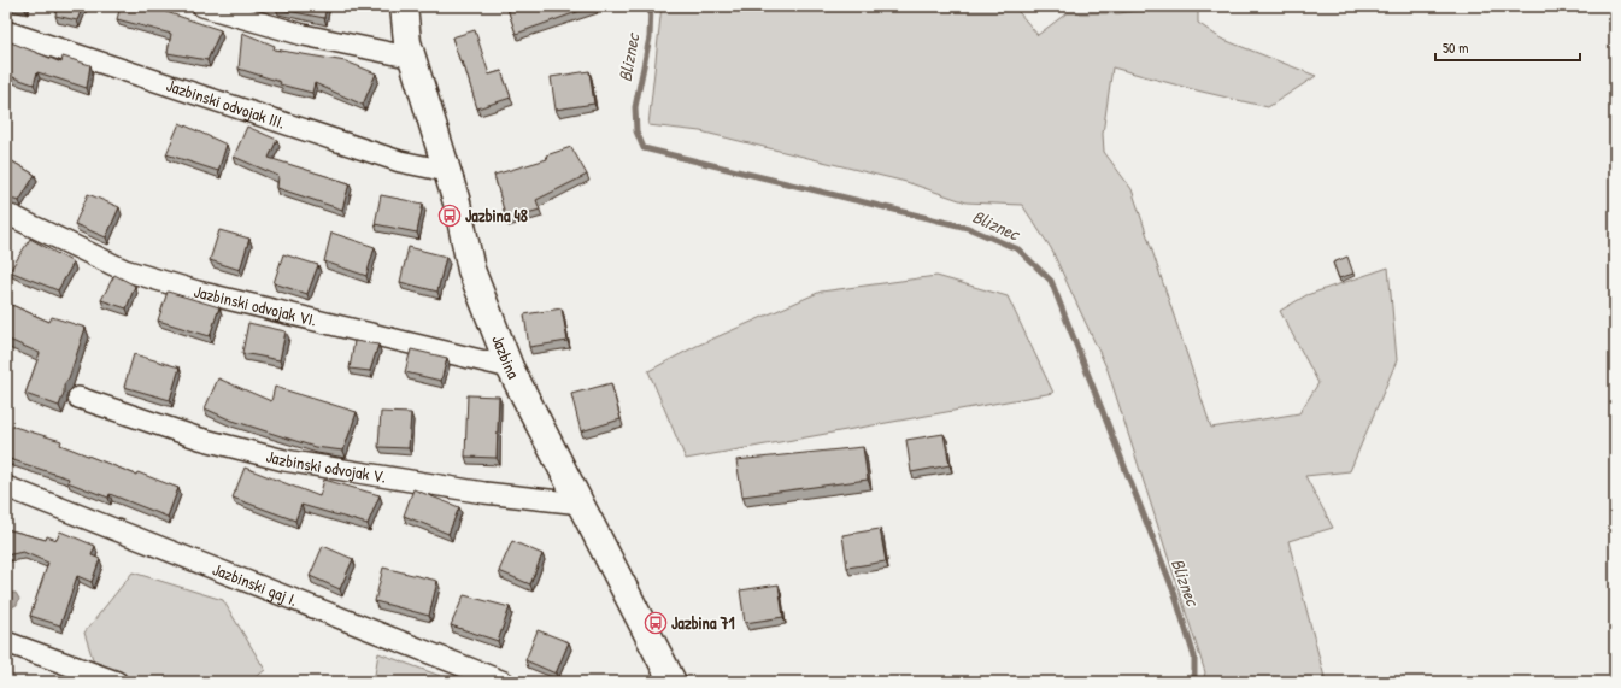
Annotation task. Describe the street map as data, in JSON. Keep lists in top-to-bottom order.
{
  "streets": {
    "street": [
      "Jazbinski odvojak III.",
      "Jazbinski odvojak VI.",
      "Jazbina",
      "Jazbinski odvojak V.",
      "Jazbinski gaj I."
    ]
  },
  "crossings": [
    ["Jazbinski odvojak III.", "Jazbina"],
    ["Jazbinski odvojak VI.", "Jazbina"],
    ["Jazbina", "Jazbinski odvojak V."]
  ],
  "water": ["Bliznec"],
  "places": {
    "bus stop": ["Jazbina 48", "Jazbina 71"]
  },
  "scale_bar": "50 m"
}
